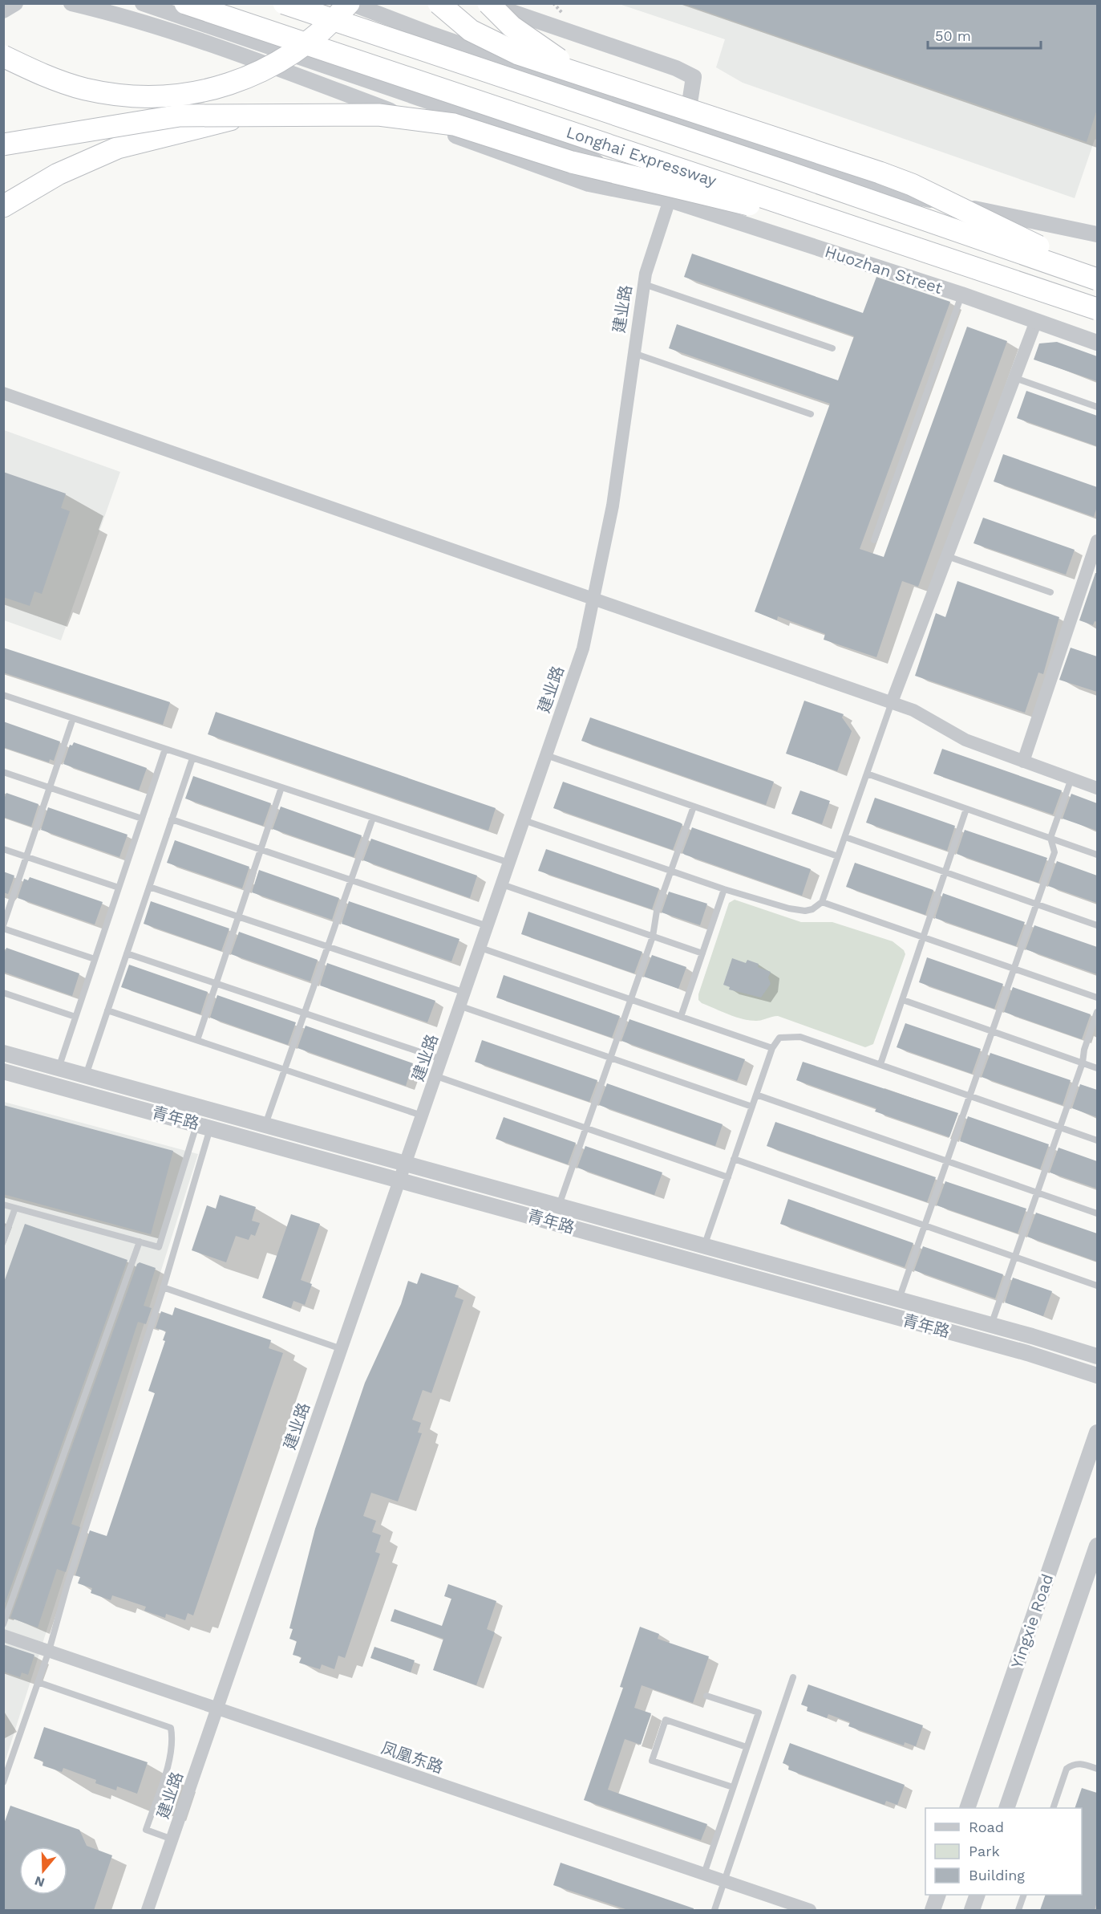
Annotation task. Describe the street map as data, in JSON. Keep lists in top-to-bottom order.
{
  "streets": {
    "highway": ["Longhai Expressway"],
    "street": [
      "Huozhan Street",
      "建业路",
      "青年路",
      "Yingxie Road",
      "凤凰东路"
    ]
  },
  "crossings": [
    ["Huozhan Street", "建业路"],
    ["建业路", "青年路"],
    ["建业路", "凤凰东路"]
  ],
  "legend": ["Road", "Park", "Building"],
  "scale_bar": "50 m",
  "north": "bottom"
}
